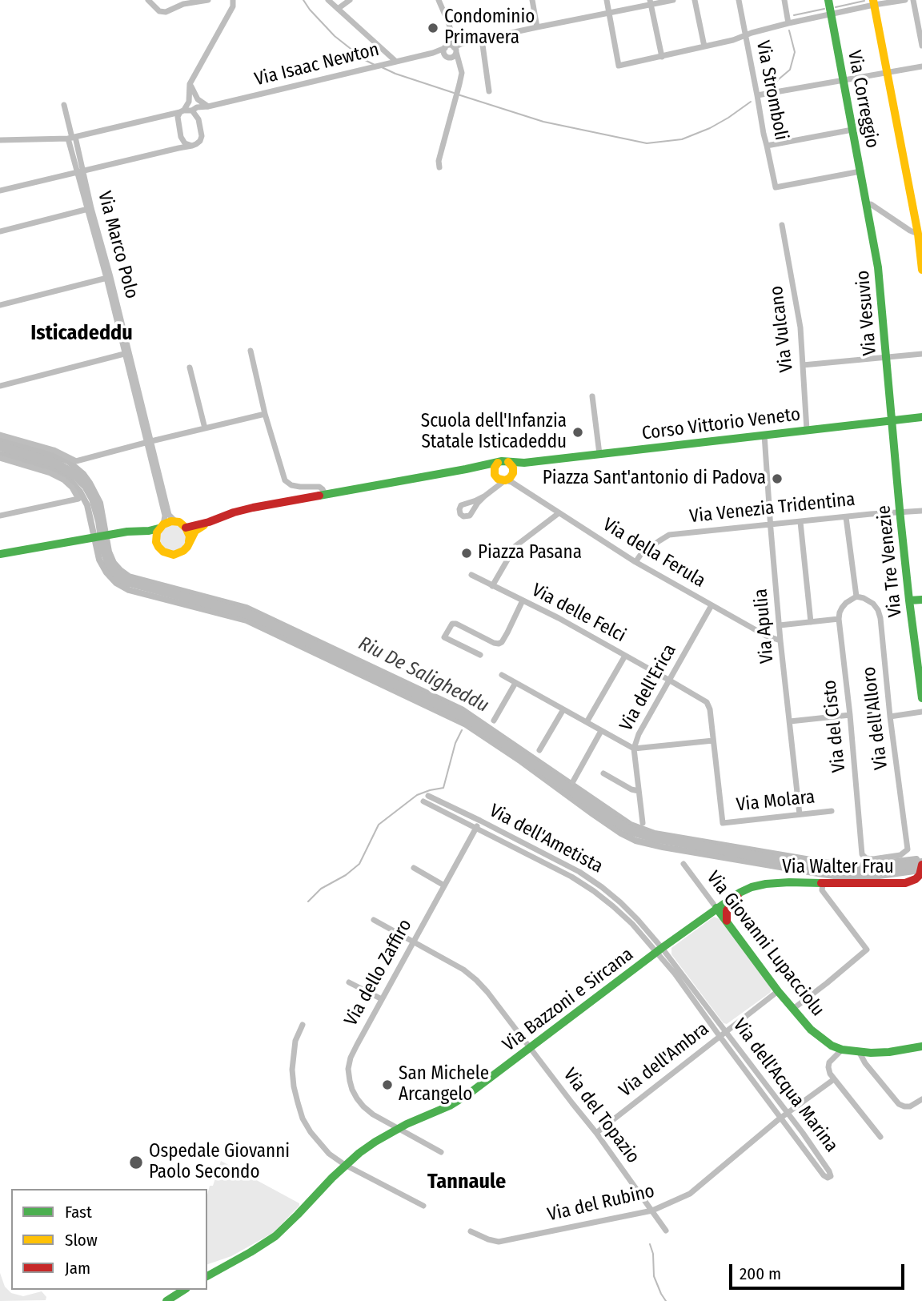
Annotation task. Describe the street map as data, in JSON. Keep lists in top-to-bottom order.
{
  "streets": {
    "street": [
      "Via Isaac Newton",
      "Via Stromboli",
      "Via Correggio",
      "Via Marco Polo",
      "Via Vesuvio",
      "Via Vulcano",
      "Corso Vittorio Veneto",
      "Via Venezia Tridentina",
      "Via della Ferula",
      "Via Tre Venezie",
      "Via delle Felci",
      "Via Apulia",
      "Via dell'Erica",
      "Via dell'Alloro",
      "Via del Cisto",
      "Via Molara",
      "Via dell'Ametista",
      "Via Walter Frau",
      "Via Giovanni Lupacciolu",
      "Via dello Zaffiro",
      "Via Bazzoni e Sircana",
      "Via dell'Ambra",
      "Via dell'Acqua Marina",
      "Via del Topazio",
      "Via del Rubino"
    ]
  },
  "crossings": [
    ["Via Stromboli", "Via Correggio"],
    ["Via Correggio", "Via Vesuvio"],
    ["Via Vesuvio", "Corso Vittorio Veneto"],
    ["Via Vesuvio", "Via Tre Venezie"],
    ["Via Vulcano", "Corso Vittorio Veneto"],
    ["Corso Vittorio Veneto", "Via della Ferula"],
    ["Corso Vittorio Veneto", "Via Tre Venezie"],
    ["Corso Vittorio Veneto", "Via Apulia"],
    ["Via Venezia Tridentina", "Via della Ferula"],
    ["Via Venezia Tridentina", "Via Tre Venezie"],
    ["Via Venezia Tridentina", "Via Apulia"],
    ["Via della Ferula", "Via Apulia"],
    ["Via della Ferula", "Via dell'Erica"],
    ["Via delle Felci", "Via dell'Erica"],
    ["Via delle Felci", "Via Molara"],
    ["Via Apulia", "Via Molara"],
    ["Via dell'Alloro", "Via del Cisto"],
    ["Via dell'Ametista", "Via dello Zaffiro"],
    ["Via dell'Ametista", "Via Bazzoni e Sircana"],
    ["Via dell'Ametista", "Via dell'Acqua Marina"],
    ["Via Walter Frau", "Via Giovanni Lupacciolu"],
    ["Via Walter Frau", "Via Bazzoni e Sircana"],
    ["Via Giovanni Lupacciolu", "Via Bazzoni e Sircana"],
    ["Via Giovanni Lupacciolu", "Via dell'Ambra"],
    ["Via dello Zaffiro", "Via Bazzoni e Sircana"],
    ["Via dello Zaffiro", "Via del Topazio"],
    ["Via Bazzoni e Sircana", "Via dell'Acqua Marina"],
    ["Via Bazzoni e Sircana", "Via del Topazio"],
    ["Via dell'Ambra", "Via dell'Acqua Marina"],
    ["Via dell'Ambra", "Via del Topazio"],
    ["Via dell'Acqua Marina", "Via del Rubino"],
    ["Via del Topazio", "Via del Rubino"]
  ],
  "districts": ["Isticadeddu", "Tannaule"],
  "water": ["Riu De Saligheddu"],
  "places": [
    "Condominio Primavera",
    "Scuola dell'Infanzia Statale Isticadeddu",
    "Piazza Sant'antonio di Padova",
    "Piazza Pasana",
    "San Michele Arcangelo",
    "Ospedale Giovanni Paolo Secondo"
  ],
  "legend": ["Fast", "Slow", "Jam"],
  "scale_bar": "200 m"
}
